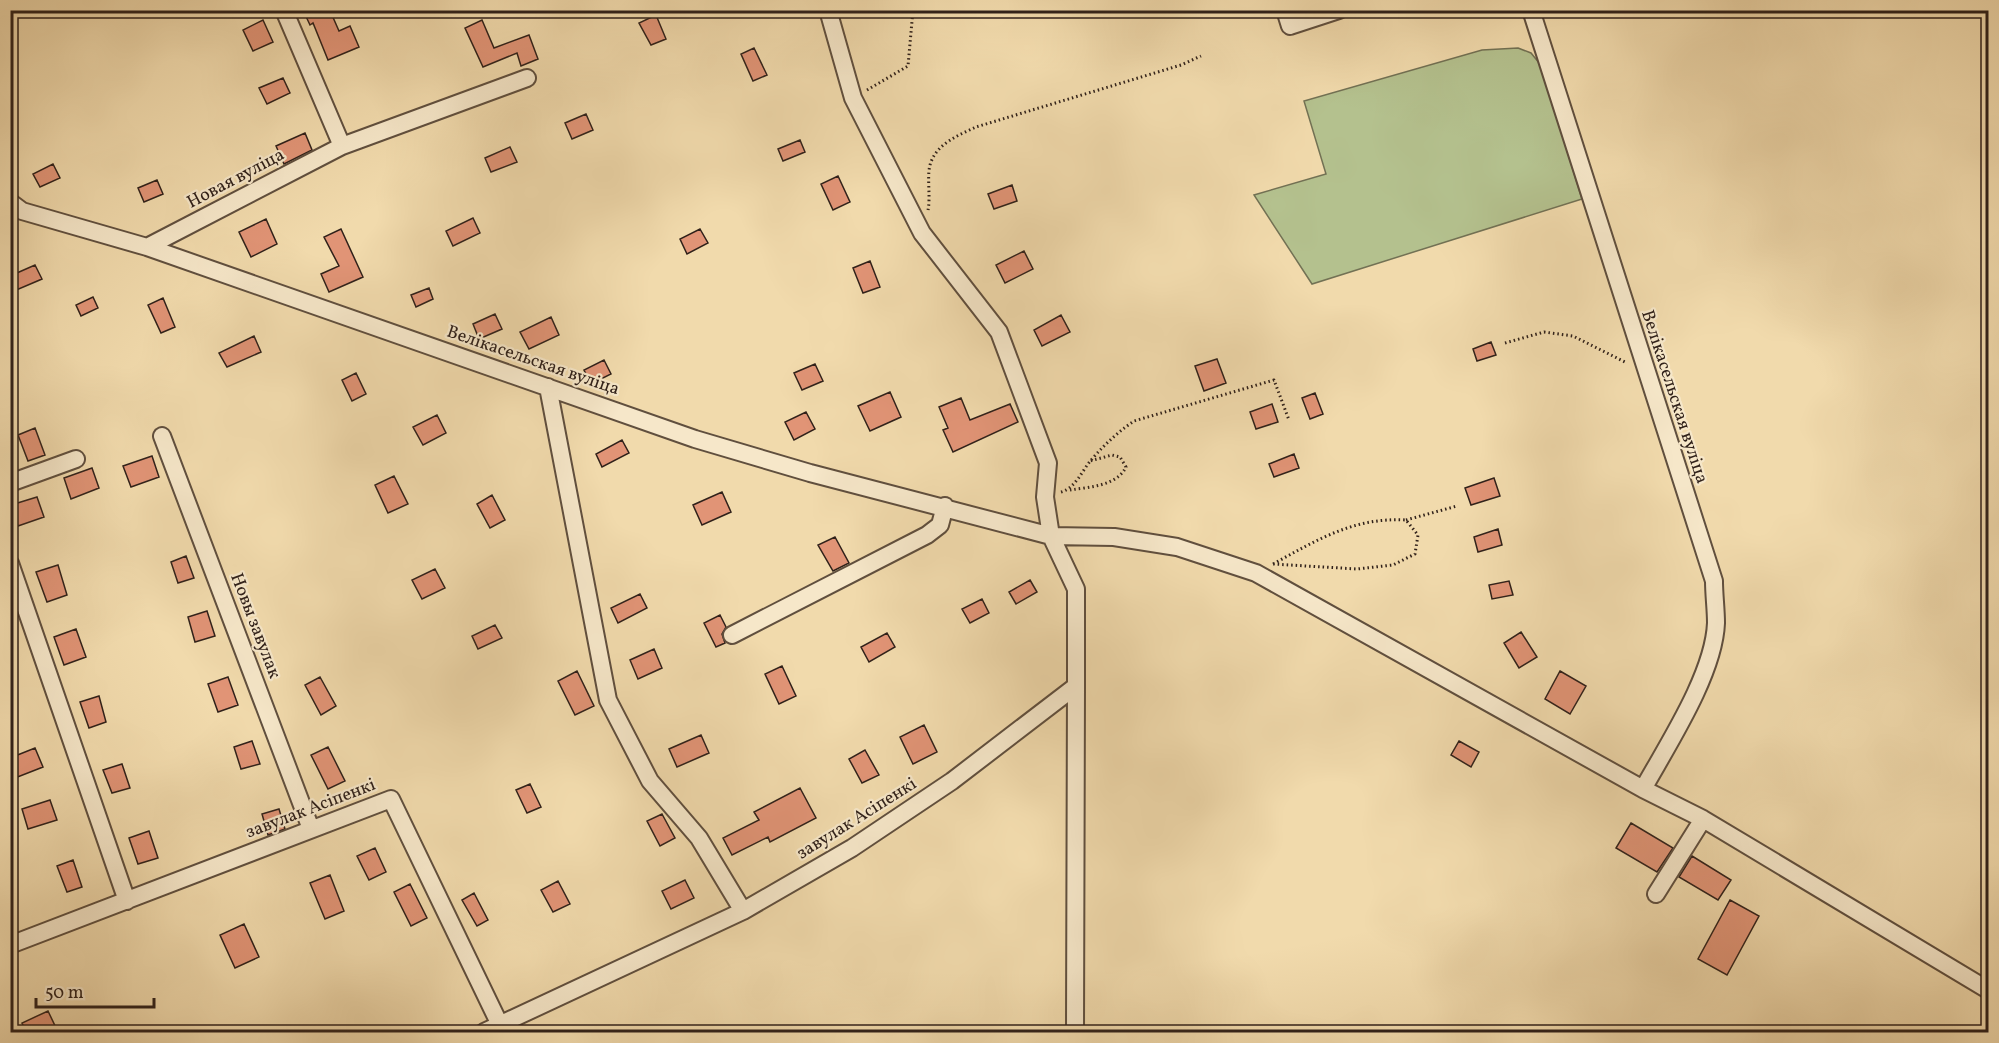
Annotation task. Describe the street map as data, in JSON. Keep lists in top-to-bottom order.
{
  "streets": {
    "street": [
      "Новая вуліца",
      "Велікасельская вуліца",
      "Новы завулак",
      "завулак Асіпенкі"
    ]
  },
  "crossings": [
    ["Новая вуліца", "Велікасельская вуліца"],
    ["Новы завулак", "завулак Асіпенкі"]
  ],
  "scale_bar": "50 m"
}
